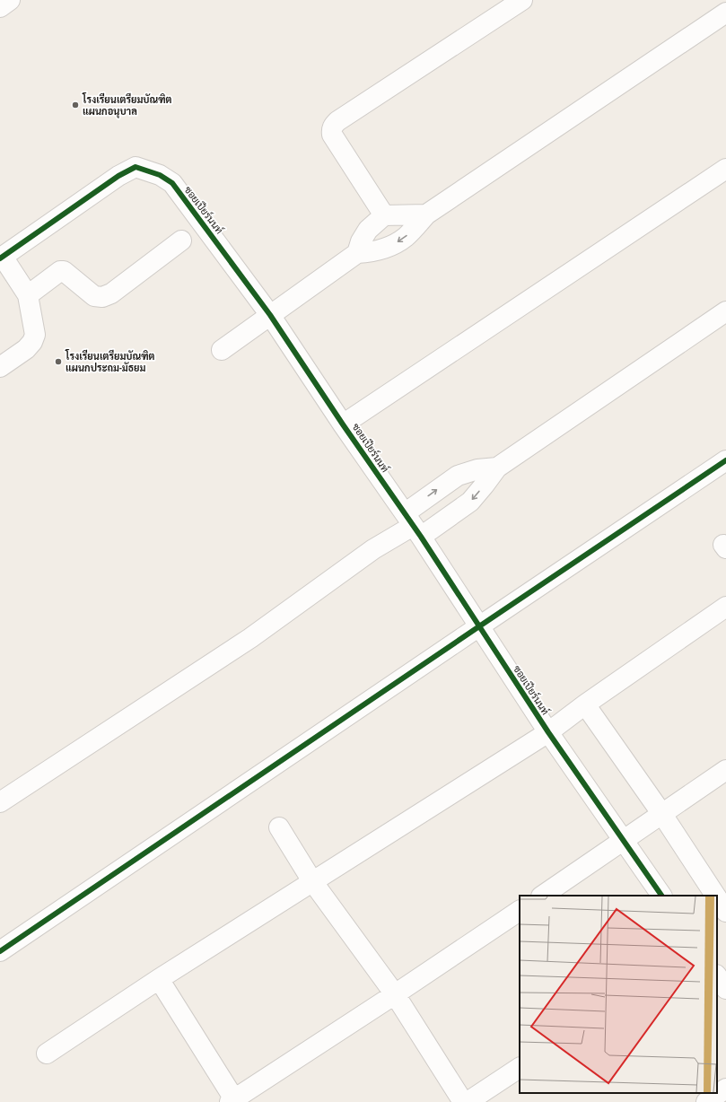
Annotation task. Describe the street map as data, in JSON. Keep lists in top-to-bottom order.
{
  "streets": {
    "street": ["ซอยเปียร์นนท์"]
  },
  "places": ["โรงเรียนเตรียมบัณฑิต แผนกอนุบาล", "โรงเรียนเตรียมบัณฑิต แผนกประถม-มัธยม"]
}
